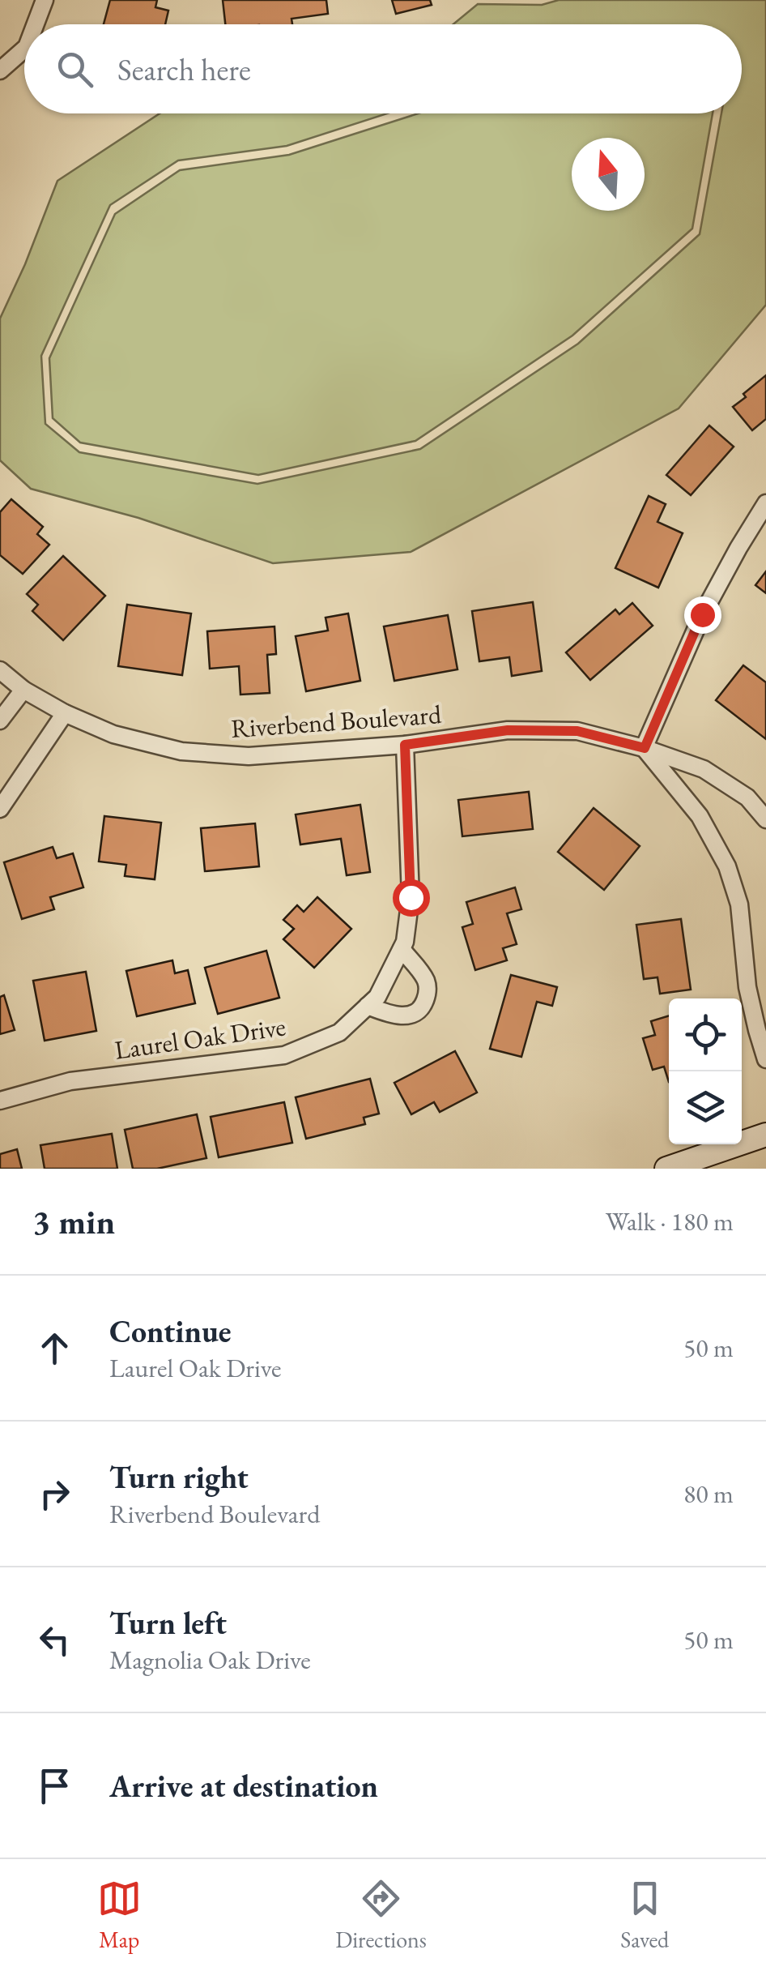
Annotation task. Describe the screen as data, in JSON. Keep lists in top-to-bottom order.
{
  "streets": {
    "street": ["Riverbend Boulevard", "Laurel Oak Drive"]
  },
  "crossings": [
    ["Riverbend Boulevard", "Laurel Oak Drive"]
  ],
  "north": "top",
  "page": {
    "search": "Search here",
    "heading": ["3 min", "Walk · 180 m"],
    "list": [
      ["Continue", "Laurel Oak Drive", "50 m"],
      ["Turn right", "Riverbend Boulevard", "80 m"],
      ["Turn left", "Magnolia Oak Drive", "50 m"],
      "Arrive at destination"
    ],
    "nav": ["Map", "Directions", "Saved"]
  }
}
